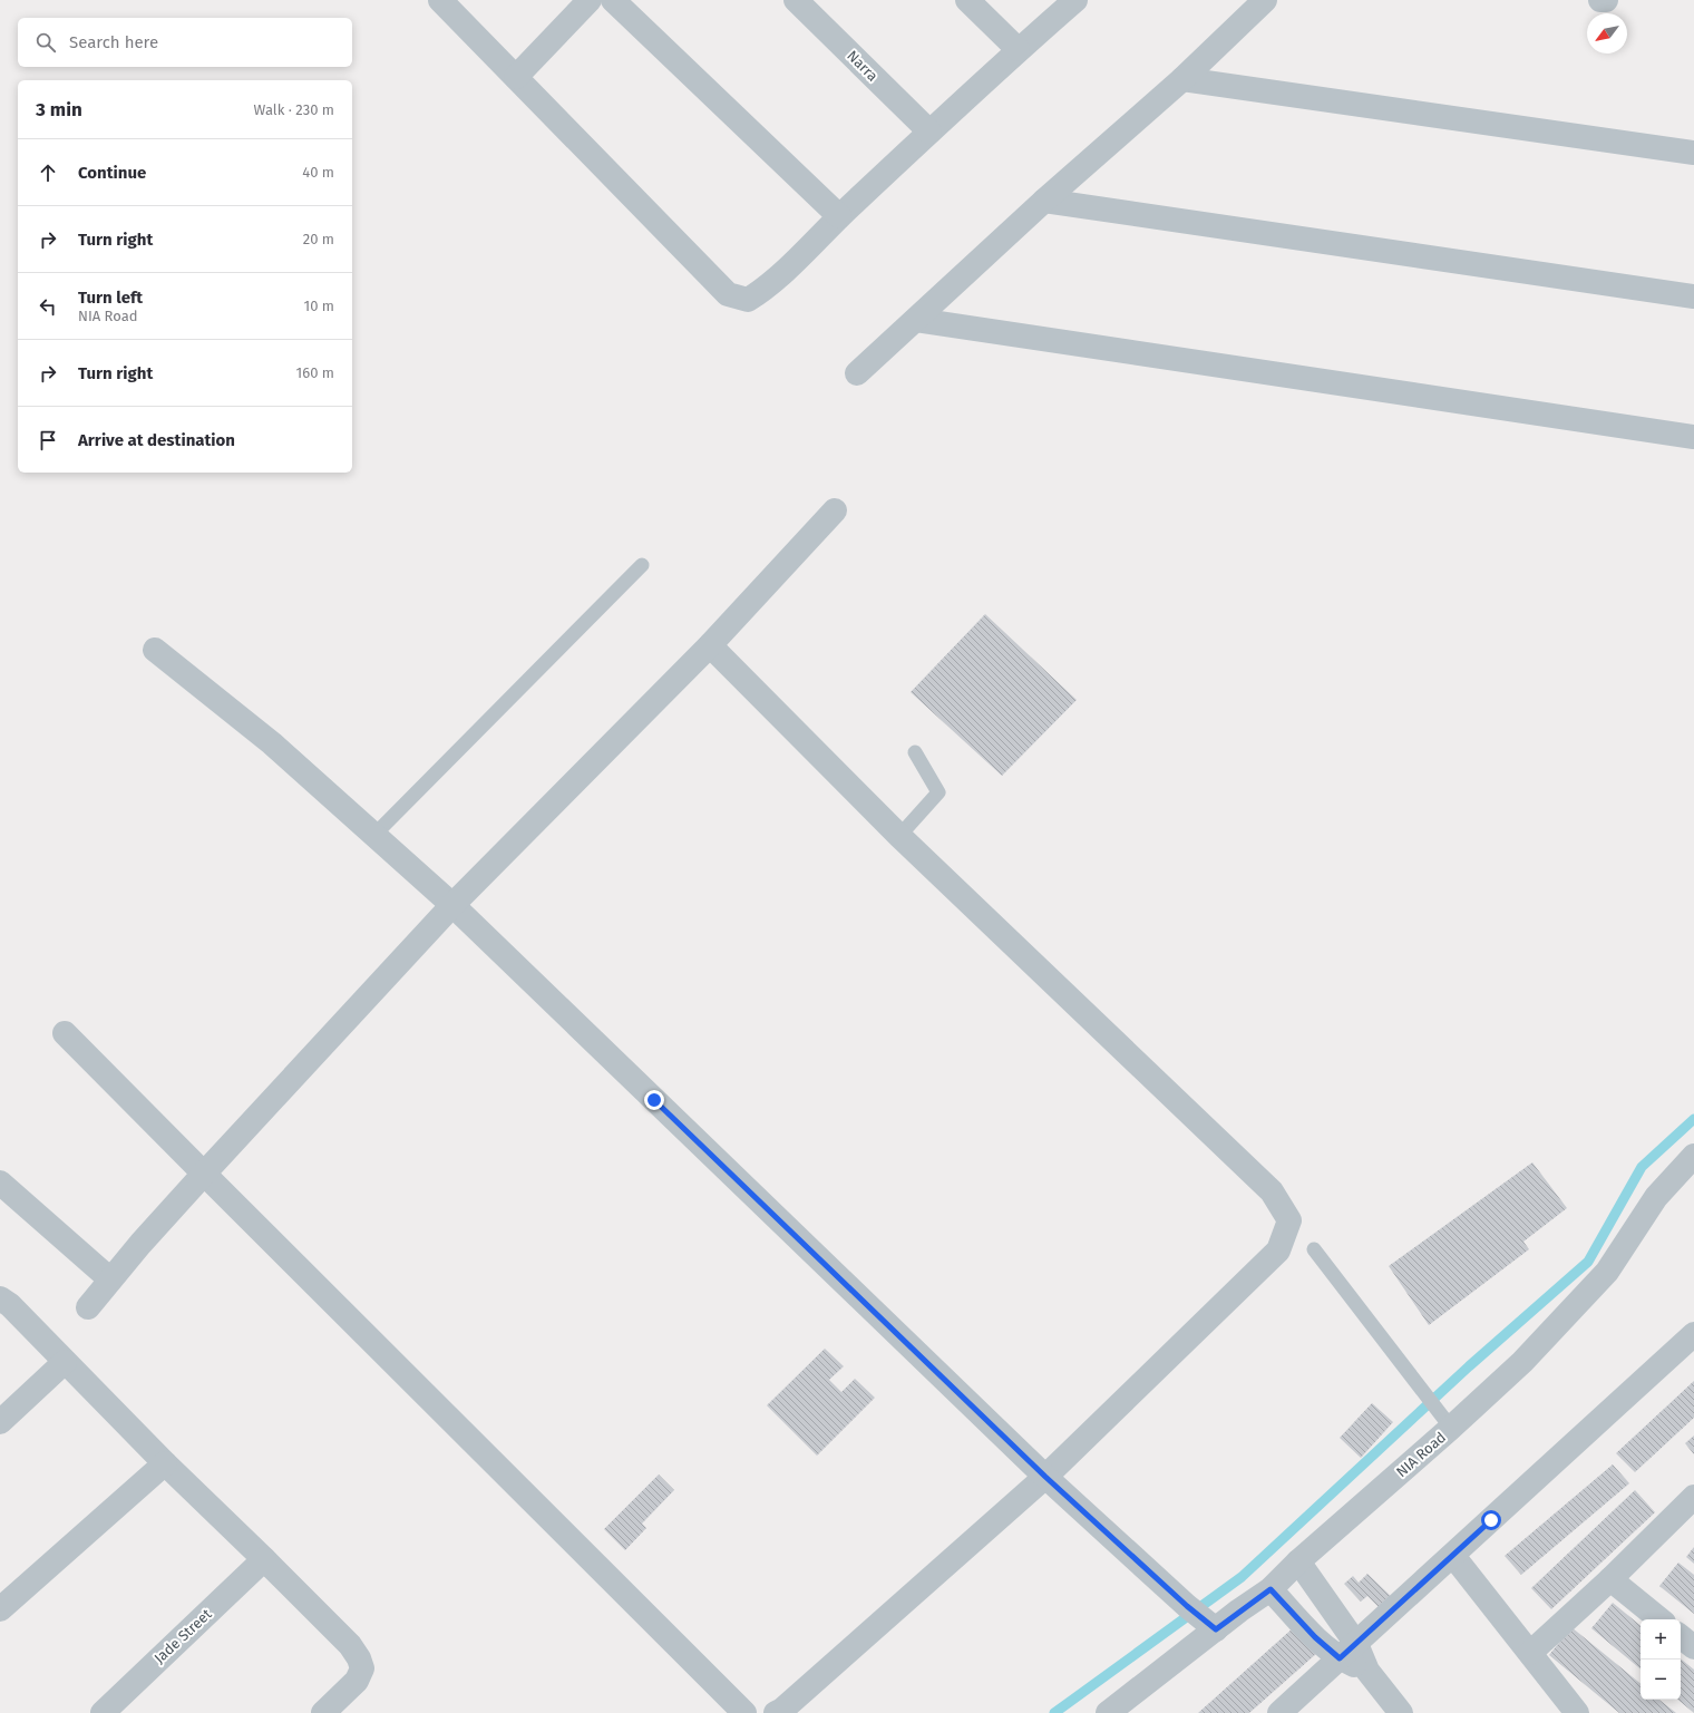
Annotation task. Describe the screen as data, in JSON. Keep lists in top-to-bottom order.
{
  "streets": {
    "street": ["Narra", "NIA Road", "Jade Street"]
  },
  "north": "bottom left",
  "page": {
    "search": "Search here",
    "heading": ["3 min", "Walk · 230 m"],
    "list": [
      ["Continue", "40 m"],
      ["Turn right", "20 m"],
      ["Turn left", "NIA Road", "10 m"],
      ["Turn right", "160 m"],
      "Arrive at destination"
    ],
    "map_buttons": ["+", "−"]
  }
}
